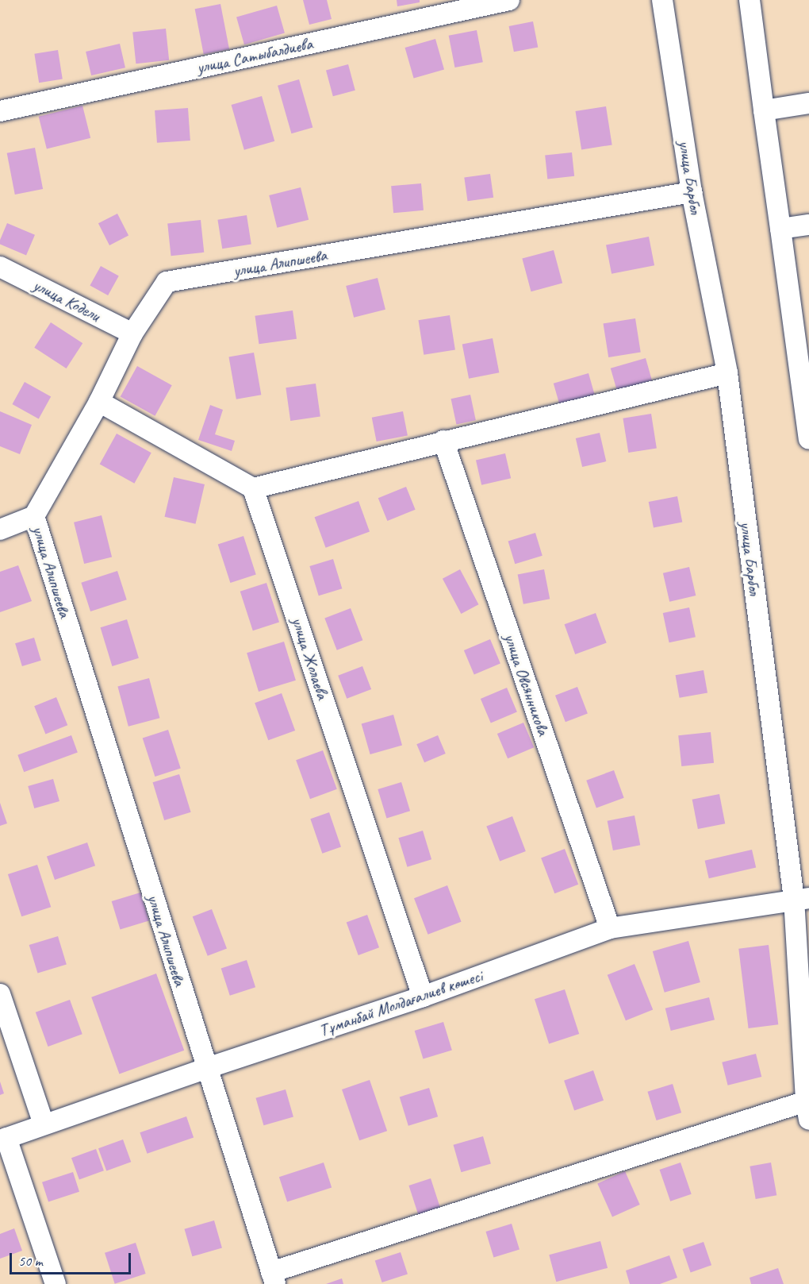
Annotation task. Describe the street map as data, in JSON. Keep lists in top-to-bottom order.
{
  "streets": {
    "street": [
      "улица Сатыбалдиева",
      "улица Барбол",
      "улица Алипшеева",
      "улица Кодели",
      "улица Жолаева",
      "улица Овсянникова",
      "Тұманбай Молдағалиев көшесі"
    ]
  },
  "crossings": [
    ["улица Барбол", "улица Алипшеева"],
    ["улица Барбол", "Тұманбай Молдағалиев көшесі"],
    ["улица Алипшеева", "улица Кодели"],
    ["улица Алипшеева", "Тұманбай Молдағалиев көшесі"],
    ["улица Жолаева", "Тұманбай Молдағалиев көшесі"],
    ["улица Овсянникова", "Тұманбай Молдағалиев көшесі"]
  ],
  "scale_bar": "50 m"
}
